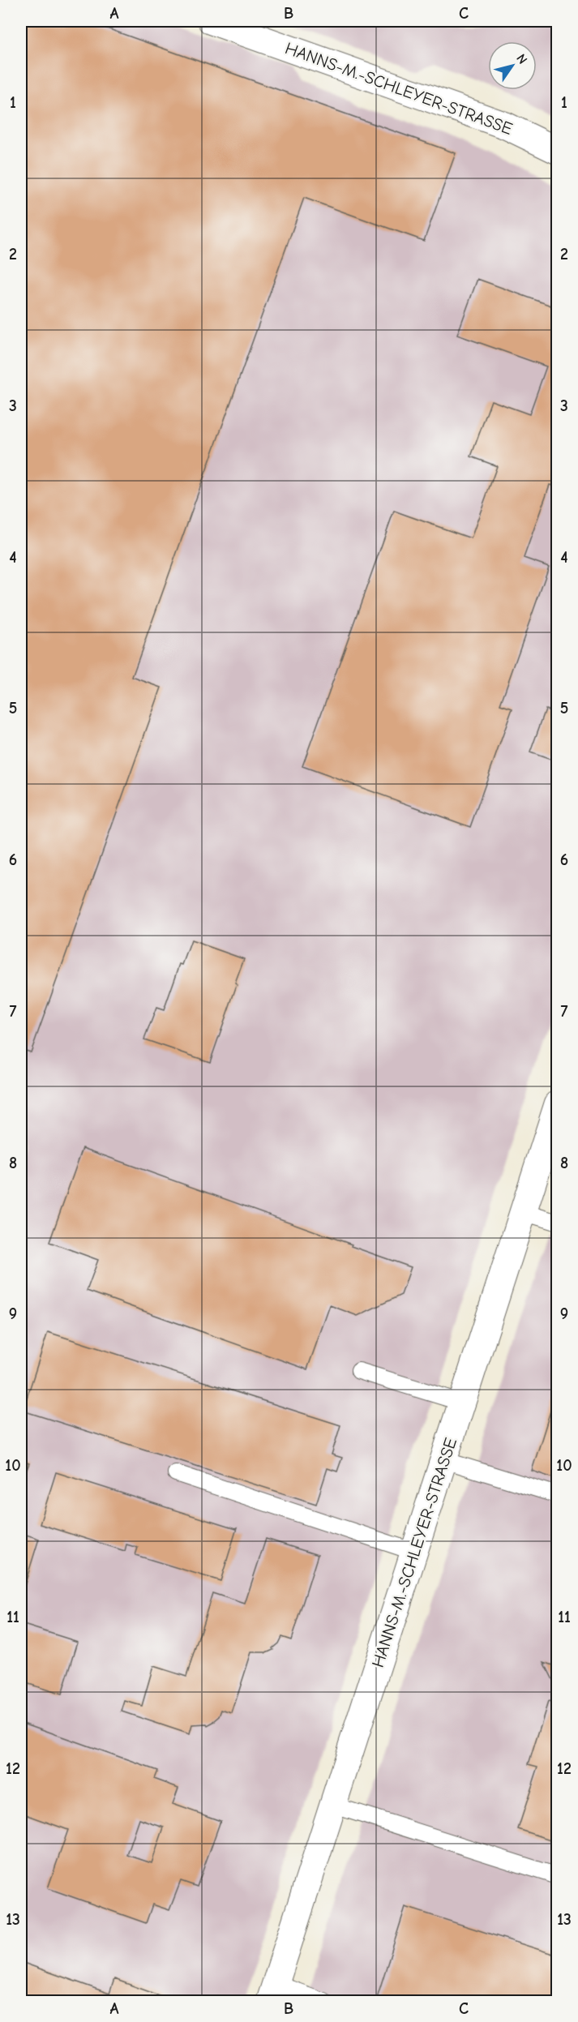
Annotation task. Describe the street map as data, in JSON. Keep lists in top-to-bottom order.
{
  "streets": {
    "street": ["HANNS-M.-SCHLEYER-STRASSE"]
  },
  "north": "top right",
  "grid": {
    "columns": ["A", "B", "C"],
    "rows": [
      "1",
      "2",
      "3",
      "4",
      "5",
      "6",
      "7",
      "8",
      "9",
      "10",
      "11",
      "12",
      "13"
    ]
  }
}
